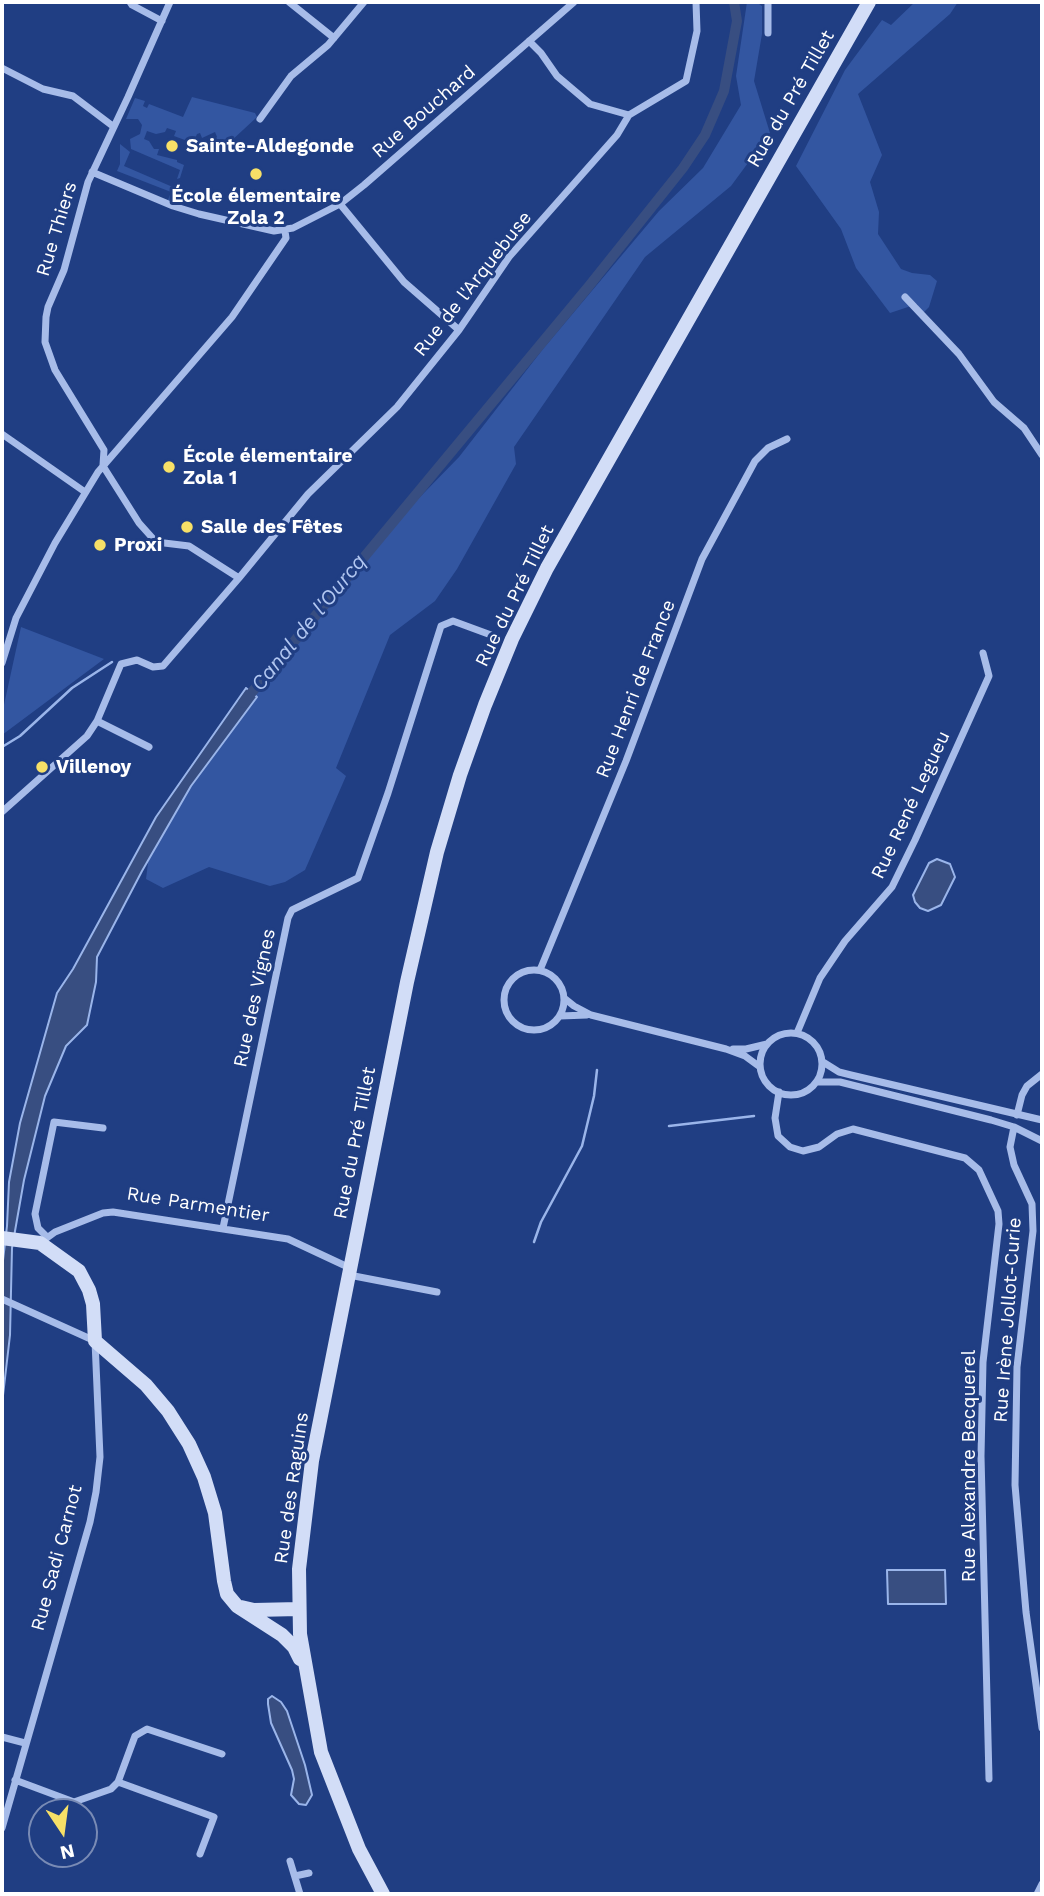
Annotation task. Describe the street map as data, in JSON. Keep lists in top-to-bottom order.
{
  "streets": {
    "street": [
      "Rue du Pré Tillet",
      "Rue Bouchard",
      "Rue Thiers",
      "Rue de l'Arquebuse",
      "Rue Henri de France",
      "Rue René Legueu",
      "Rue des Vignes",
      "Rue Parmentier",
      "Rue Irène Jollot-Curie",
      "Rue Alexandre Becquerel",
      "Rue des Raguins",
      "Rue Sadi Carnot"
    ]
  },
  "crossings": [
    ["Rue du Pré Tillet", "Rue Parmentier"],
    ["Rue du Pré Tillet", "Rue des Raguins"],
    ["Rue Thiers", "Rue de l'Arquebuse"],
    ["Rue René Legueu", "Rue Alexandre Becquerel"],
    ["Rue des Vignes", "Rue Parmentier"],
    ["Rue Parmentier", "Rue des Raguins"],
    ["Rue Parmentier", "Rue Sadi Carnot"]
  ],
  "water": ["Canal de l'Ourcq"],
  "places": [
    "Sainte-Aldegonde",
    "École élementaire Zola 2",
    "École élementaire Zola 1",
    "Salle des Fêtes",
    "Proxi",
    "Villenoy"
  ],
  "north": "bottom"
}
